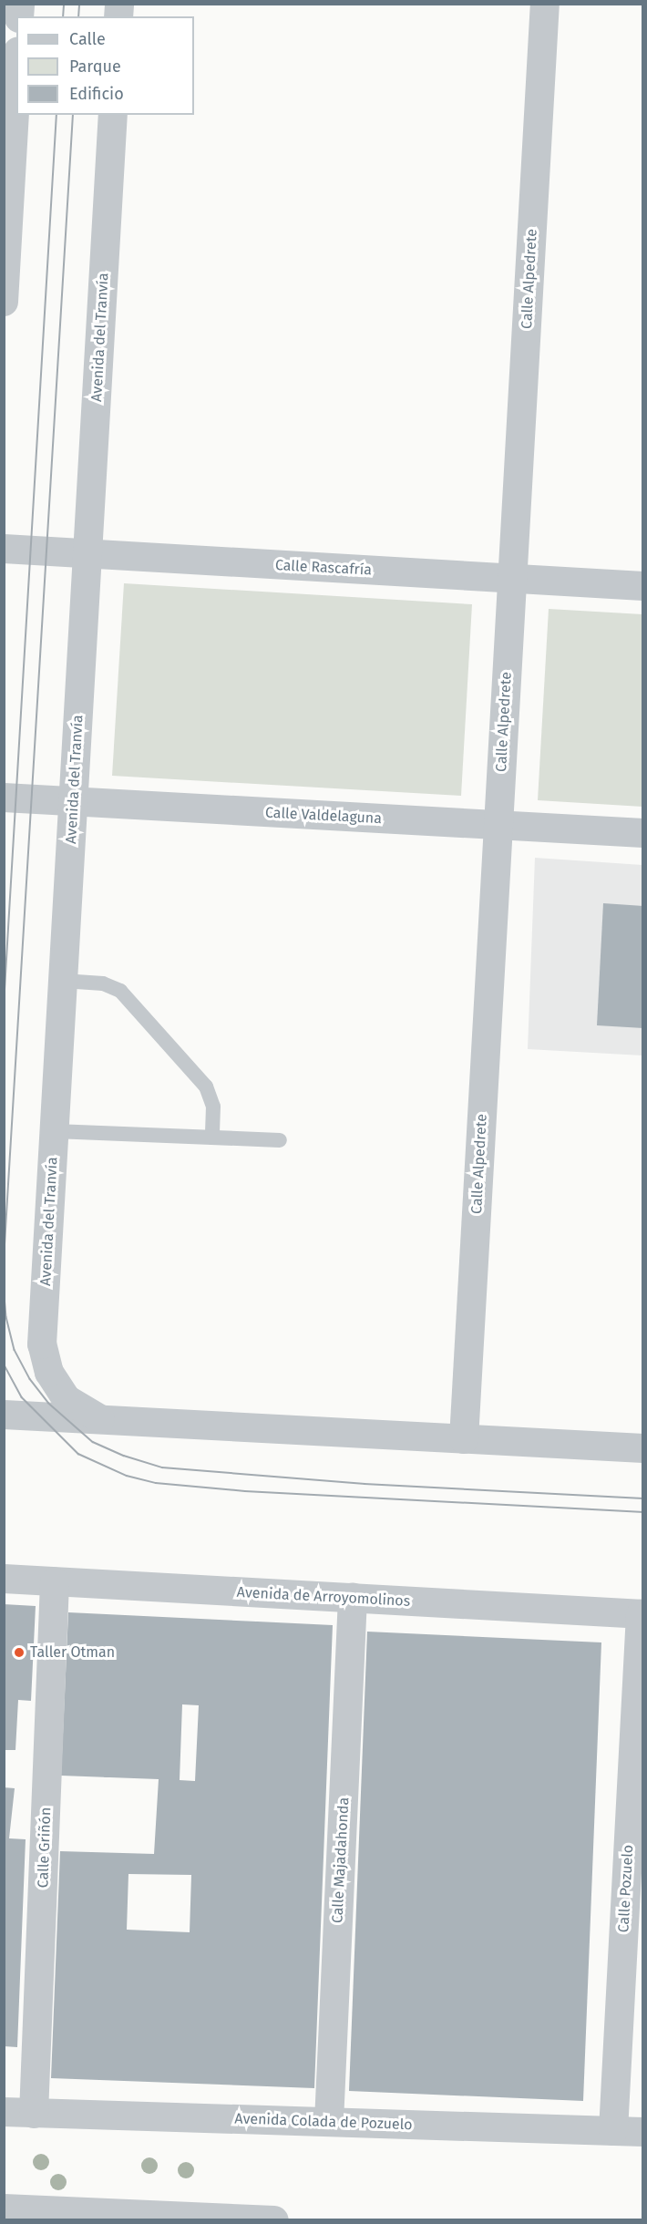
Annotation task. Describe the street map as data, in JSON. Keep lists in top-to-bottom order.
{
  "streets": {
    "street": [
      "Calle Alpedrete",
      "Avenida del Tranvía",
      "Calle Rascafría",
      "Calle Valdelaguna",
      "Avenida de Arroyomolinos",
      "Calle Griñón",
      "Calle Majadahonda",
      "Calle Pozuelo",
      "Avenida Colada de Pozuelo"
    ]
  },
  "crossings": [
    ["Calle Alpedrete", "Calle Rascafría"],
    ["Calle Alpedrete", "Calle Valdelaguna"],
    ["Avenida del Tranvía", "Calle Rascafría"],
    ["Avenida del Tranvía", "Calle Valdelaguna"],
    ["Avenida de Arroyomolinos", "Calle Griñón"],
    ["Avenida de Arroyomolinos", "Calle Majadahonda"],
    ["Avenida de Arroyomolinos", "Calle Pozuelo"],
    ["Calle Griñón", "Avenida Colada de Pozuelo"],
    ["Calle Majadahonda", "Avenida Colada de Pozuelo"],
    ["Calle Pozuelo", "Avenida Colada de Pozuelo"]
  ],
  "places": ["Taller Otman"],
  "legend": ["Calle", "Parque", "Edificio"]
}
